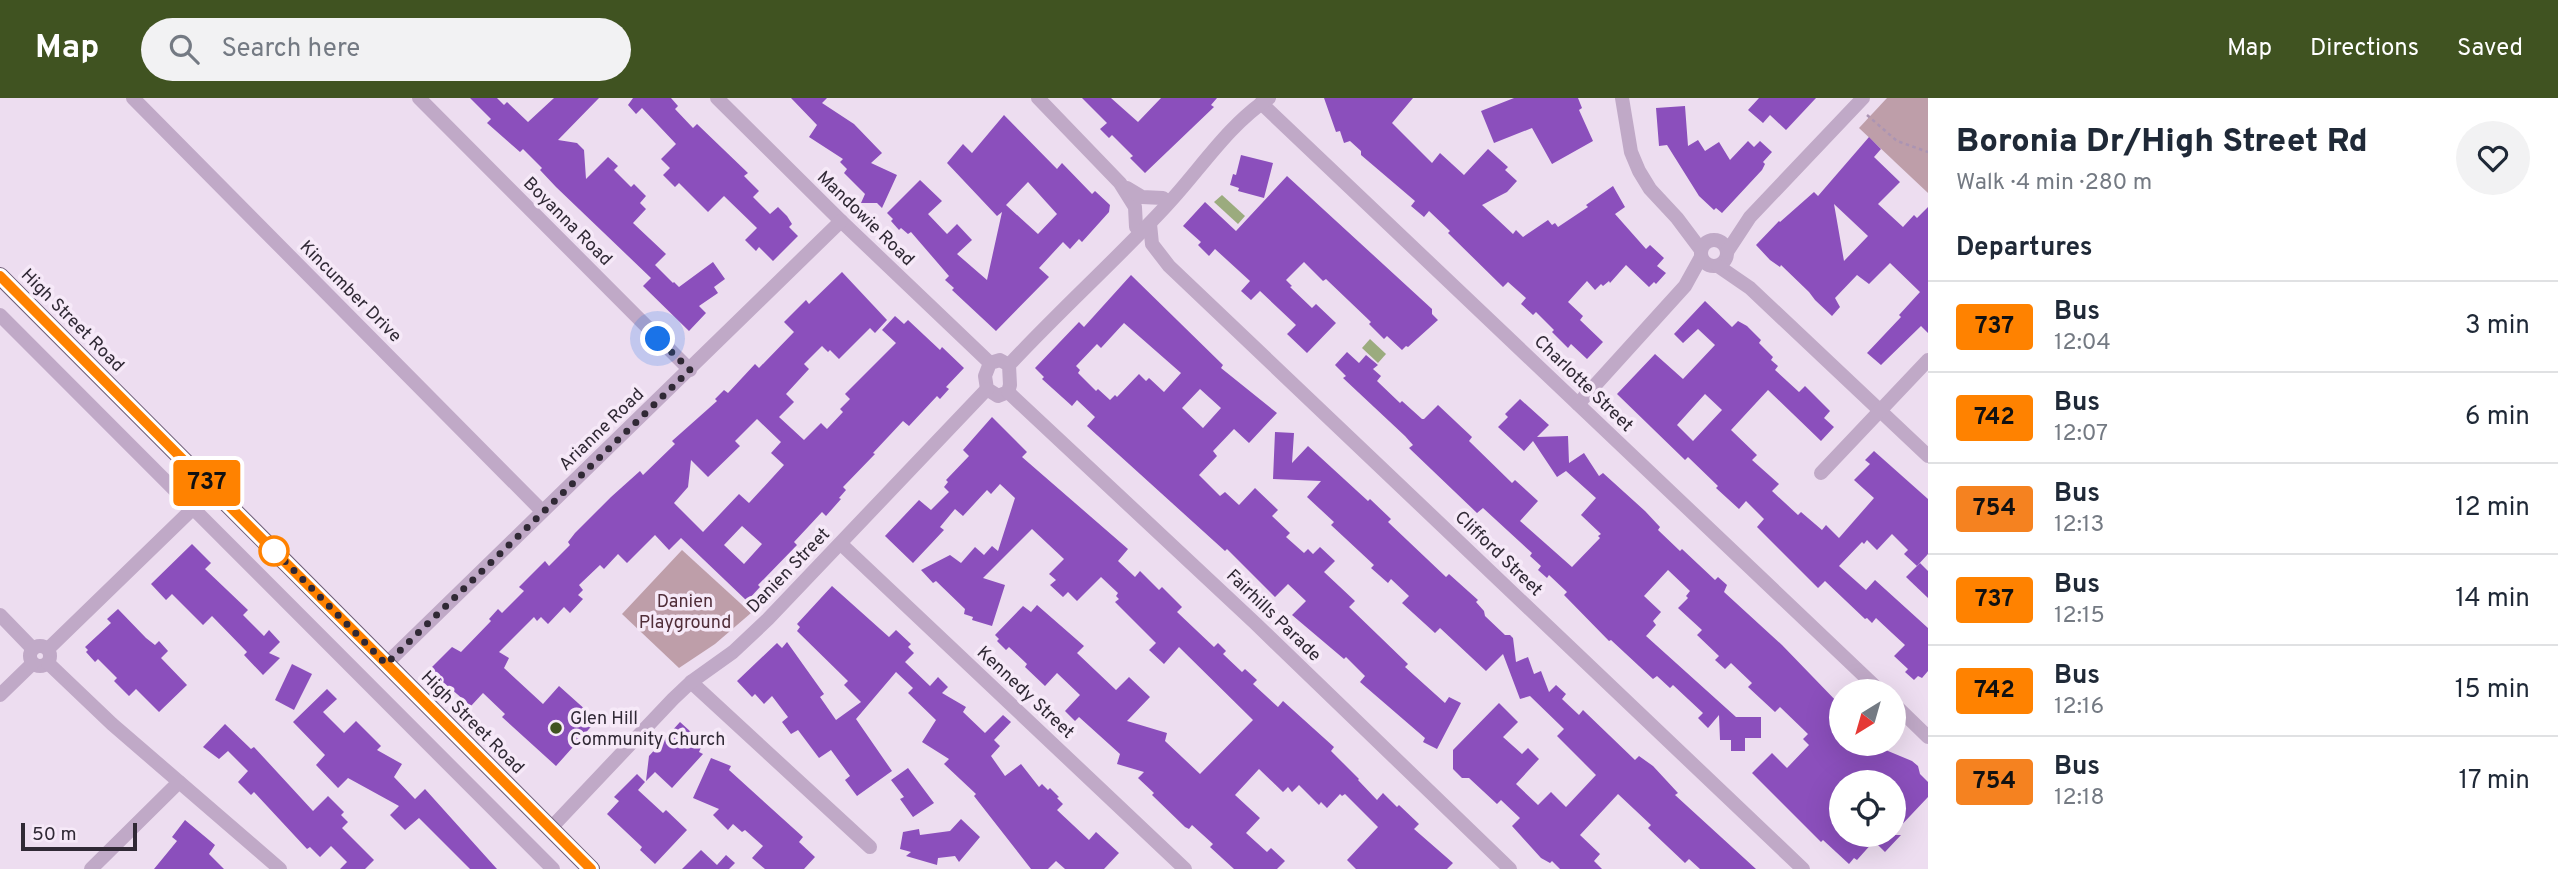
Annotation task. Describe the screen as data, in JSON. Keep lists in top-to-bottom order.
{
  "streets": {
    "main road": ["High Street Road"],
    "street": [
      "Mandowie Road",
      "Boyanna Road",
      "Kincumber Drive",
      "Charlotte Street",
      "Arianne Road",
      "Clifford Street",
      "Danien Street",
      "Fairhills Parade",
      "Kennedy Street"
    ]
  },
  "crossings": [
    ["Mandowie Road", "Arianne Road"],
    ["Mandowie Road", "Danien Street"],
    ["Mandowie Road", "Fairhills Parade"],
    ["Boyanna Road", "Arianne Road"],
    ["Kincumber Drive", "Arianne Road"],
    ["High Street Road", "Arianne Road"],
    ["High Street Road", "Danien Street"],
    ["Danien Street", "Fairhills Parade"],
    ["Danien Street", "Kennedy Street"]
  ],
  "parks": ["Danien Playground"],
  "places": ["Glen Hill Community Church"],
  "lines": ["bus line 737"],
  "scale_bar": "50 m",
  "north": "bottom left",
  "page": {
    "header": "Map",
    "search": "Search here",
    "nav": ["Map", "Directions", "Saved"],
    "on_map": "737",
    "heading": [
      ["Boronia Dr/High Street Rd", "Walk · 4 min · 280 m"],
      "Departures"
    ],
    "list": [
      {
        "mark": "737",
        "name": "Bus",
        "note": "12:04",
        "value": "3 min"
      },
      {
        "mark": "742",
        "name": "Bus",
        "note": "12:07",
        "value": "6 min"
      },
      {
        "mark": "754",
        "name": "Bus",
        "note": "12:13",
        "value": "12 min"
      },
      {
        "mark": "737",
        "name": "Bus",
        "note": "12:15",
        "value": "14 min"
      },
      {
        "mark": "742",
        "name": "Bus",
        "note": "12:16",
        "value": "15 min"
      },
      {
        "mark": "754",
        "name": "Bus",
        "note": "12:18",
        "value": "17 min"
      }
    ],
    "scale": "50 m"
  }
}
